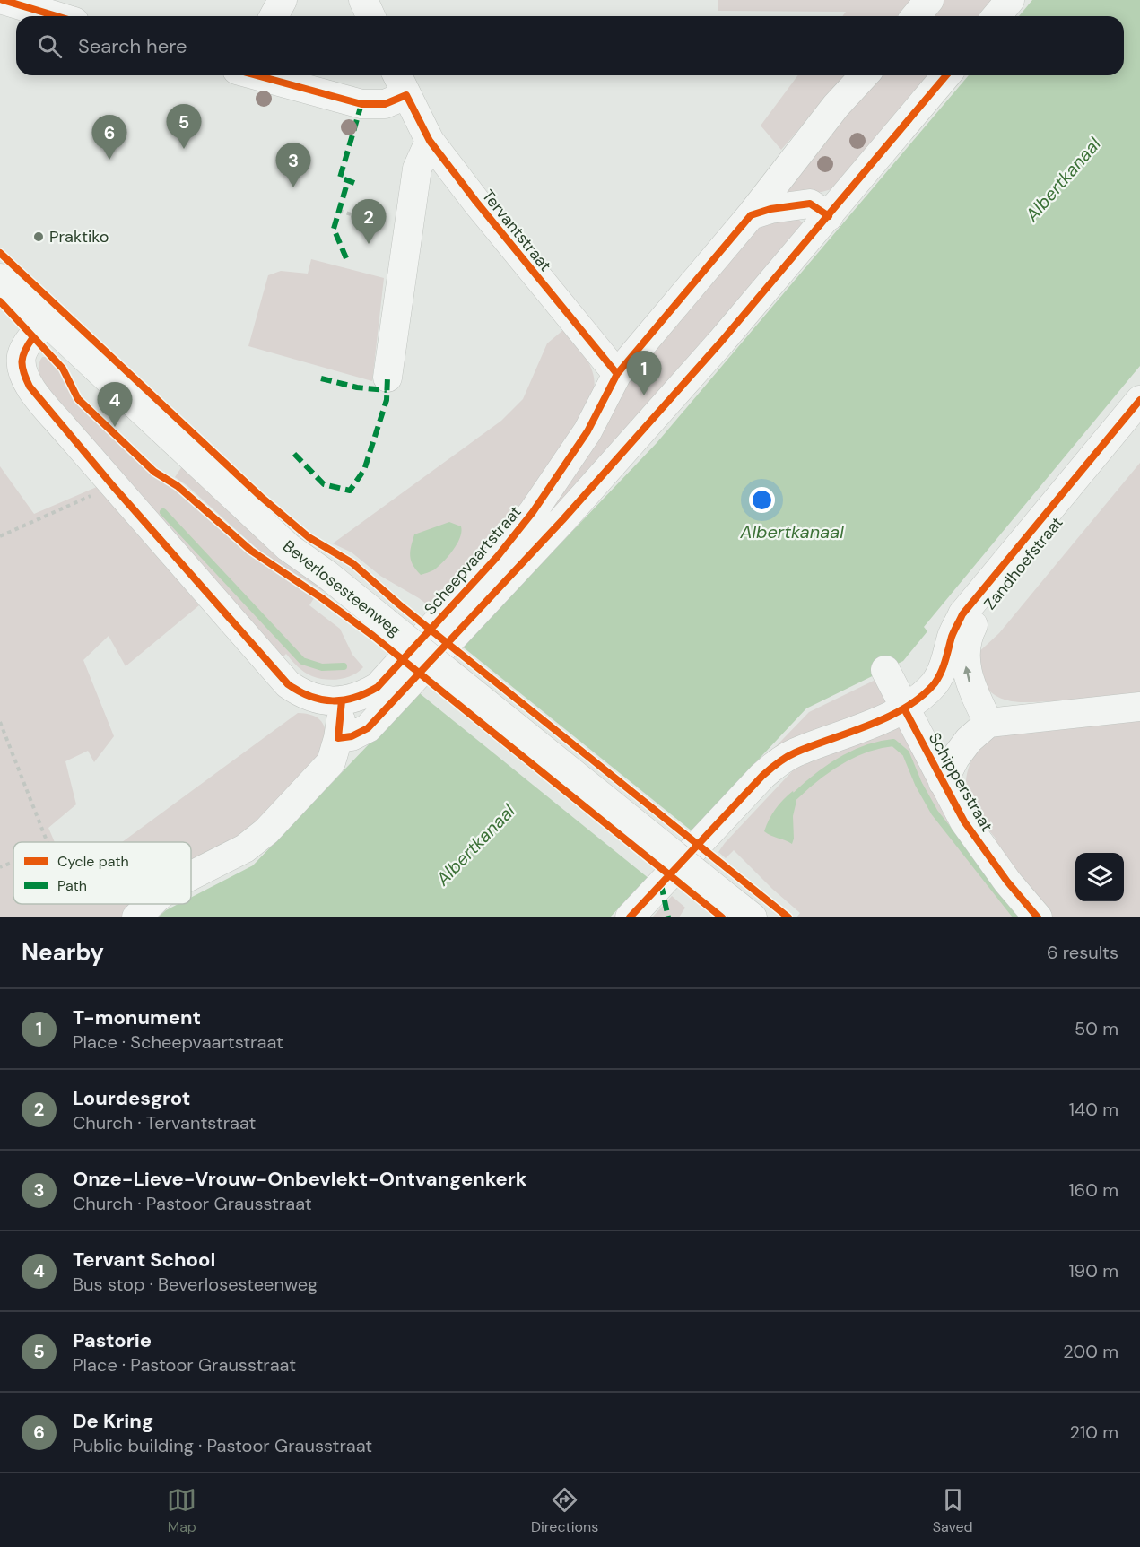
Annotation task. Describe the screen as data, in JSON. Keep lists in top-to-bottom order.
{
  "streets": {
    "street": [
      "Tervantstraat",
      "Scheepvaartstraat",
      "Zandhoefstraat",
      "Beverlosesteenweg",
      "Schipperstraat"
    ]
  },
  "crossings": [
    ["Tervantstraat", "Scheepvaartstraat"],
    ["Scheepvaartstraat", "Beverlosesteenweg"]
  ],
  "water": ["Albertkanaal"],
  "places": ["Praktiko"],
  "legend": ["Cycle path", "Path"],
  "page": {
    "search": "Search here",
    "pins": [
      "5",
      "6",
      "3",
      "2",
      "1",
      "4"
    ],
    "heading": ["Nearby", "6 results"],
    "list": [
      {
        "mark": "1",
        "name": "T-monument",
        "note": "Place · Scheepvaartstraat",
        "value": "50 m"
      },
      {
        "mark": "2",
        "name": "Lourdesgrot",
        "note": "Church · Tervantstraat",
        "value": "140 m"
      },
      {
        "mark": "3",
        "name": "Onze-Lieve-Vrouw-Onbevlekt-Ontvangenkerk",
        "note": "Church · Pastoor Grausstraat",
        "value": "160 m"
      },
      {
        "mark": "4",
        "name": "Tervant School",
        "note": "Bus stop · Beverlosesteenweg",
        "value": "190 m"
      },
      {
        "mark": "5",
        "name": "Pastorie",
        "note": "Place · Pastoor Grausstraat",
        "value": "200 m"
      },
      {
        "mark": "6",
        "name": "De Kring",
        "note": "Public building · Pastoor Grausstraat",
        "value": "210 m"
      }
    ],
    "nav": ["Map", "Directions", "Saved"]
  }
}
